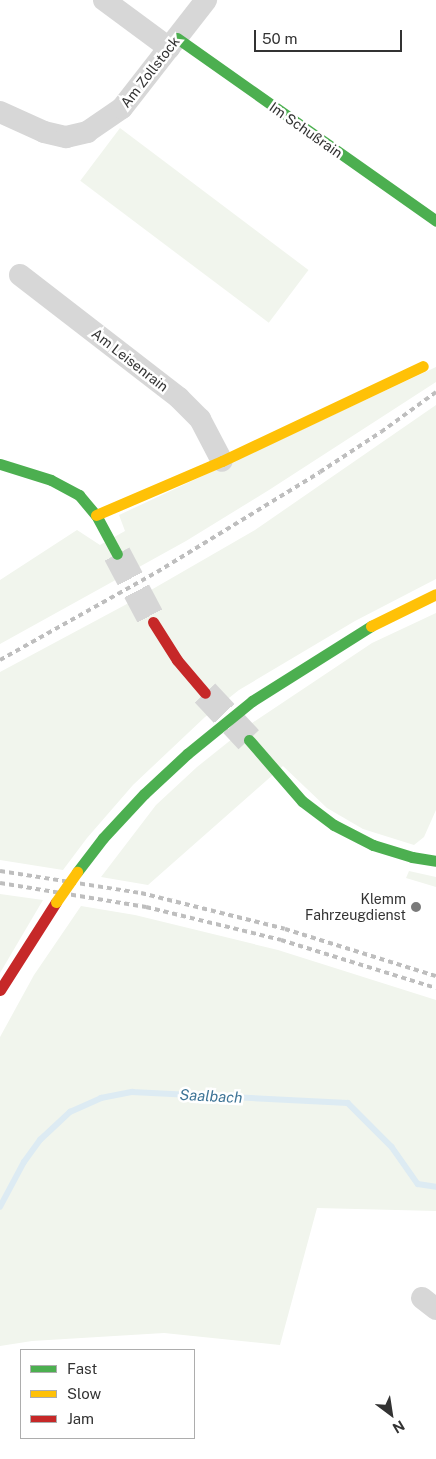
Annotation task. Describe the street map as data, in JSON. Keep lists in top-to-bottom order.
{
  "streets": {
    "street": ["Am Zollstock", "Im Schußrain", "Am Leisenrain"]
  },
  "crossings": [
    ["Am Zollstock", "Im Schußrain"]
  ],
  "water": ["Saalbach"],
  "places": ["Klemm Fahrzeugdienst"],
  "legend": ["Fast", "Slow", "Jam"],
  "scale_bar": "50 m",
  "north": "bottom right"
}
